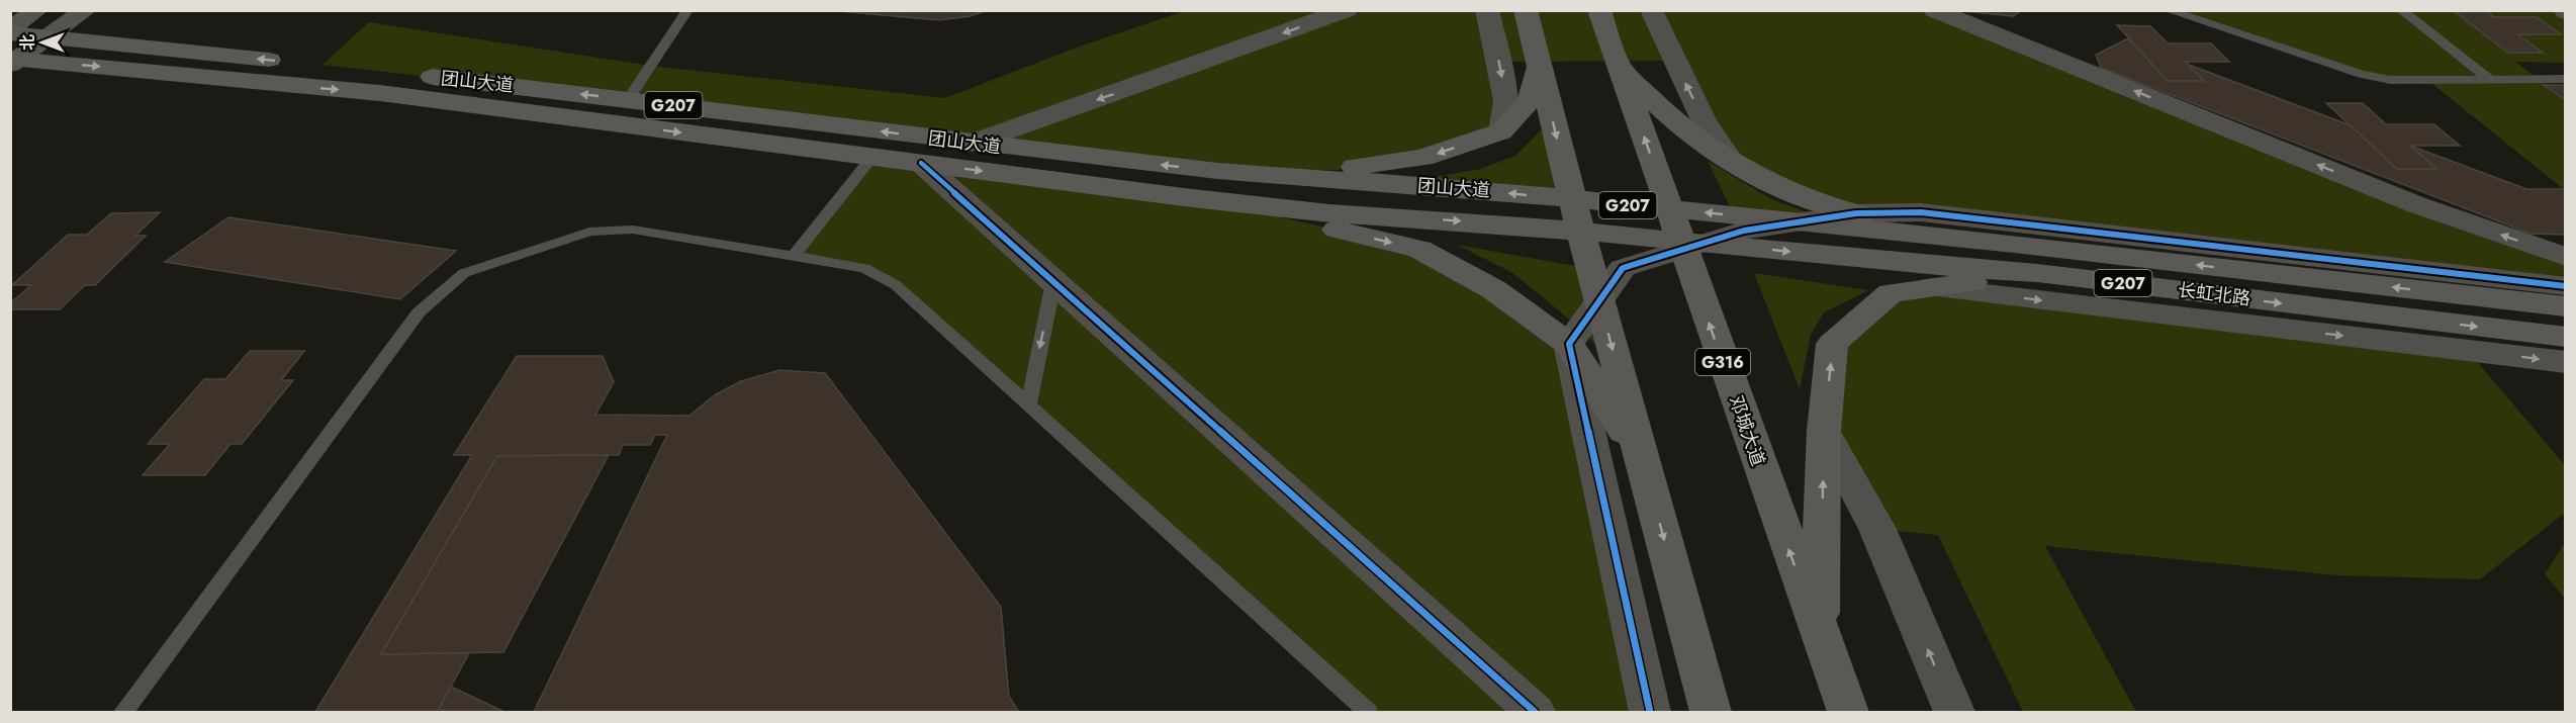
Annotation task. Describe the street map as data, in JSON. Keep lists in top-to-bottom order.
{
  "streets": {
    "highway": [
      "团山大道",
      "G207",
      "长虹北路",
      "G316",
      "邓城大道"
    ]
  },
  "crossings": [
    ["团山大道", "长虹北路"],
    ["团山大道", "邓城大道"],
    ["长虹北路", "邓城大道"]
  ],
  "north": "left"
}
